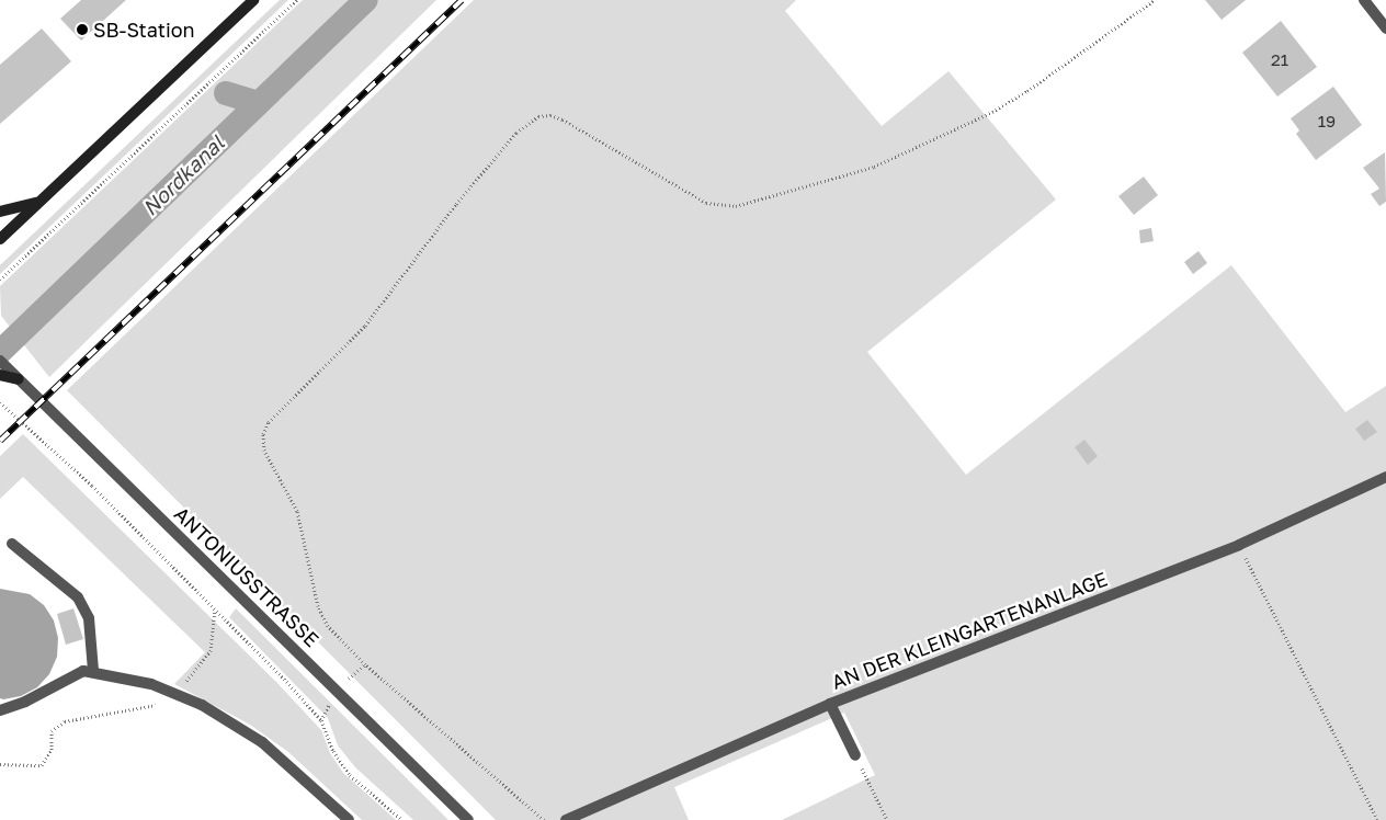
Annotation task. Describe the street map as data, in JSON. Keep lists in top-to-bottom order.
{
  "streets": {
    "street": ["ANTONIUSSTRASSE", "AN DER KLEINGARTENANLAGE"]
  },
  "water": ["Nordkanal"],
  "places": ["SB-Station"],
  "house_numbers": ["21", "19"]
}
